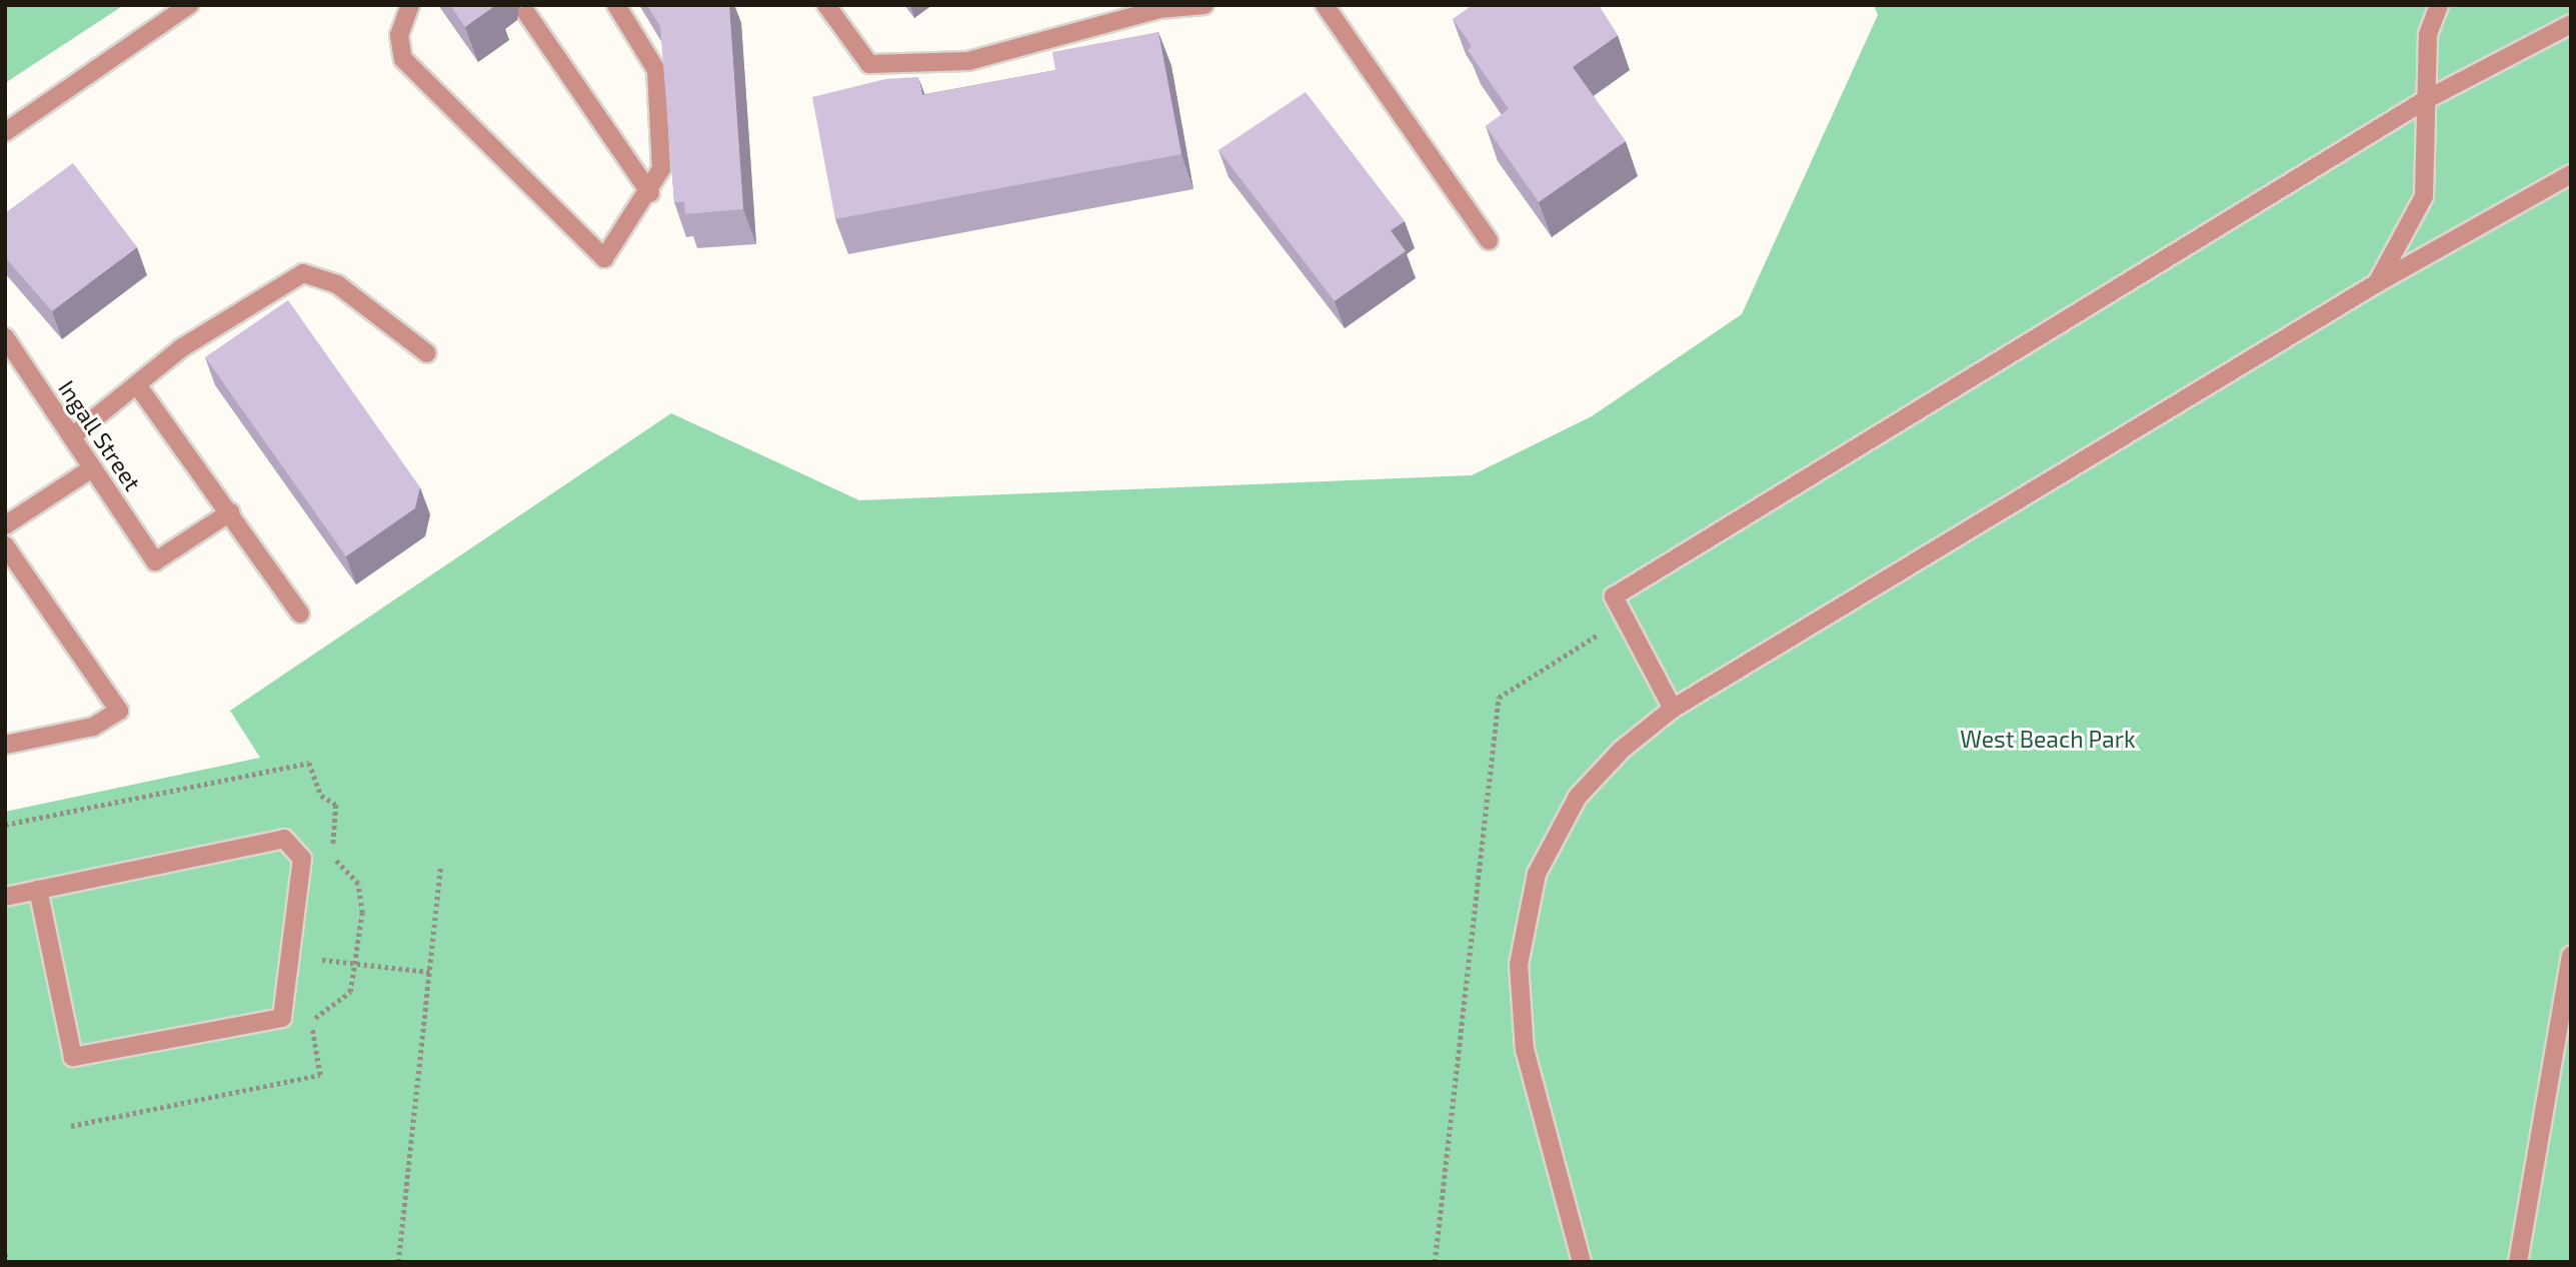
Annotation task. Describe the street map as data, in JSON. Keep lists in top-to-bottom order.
{
  "streets": {
    "street": ["Ingall Street"]
  },
  "parks": ["West Beach Park"]
}
